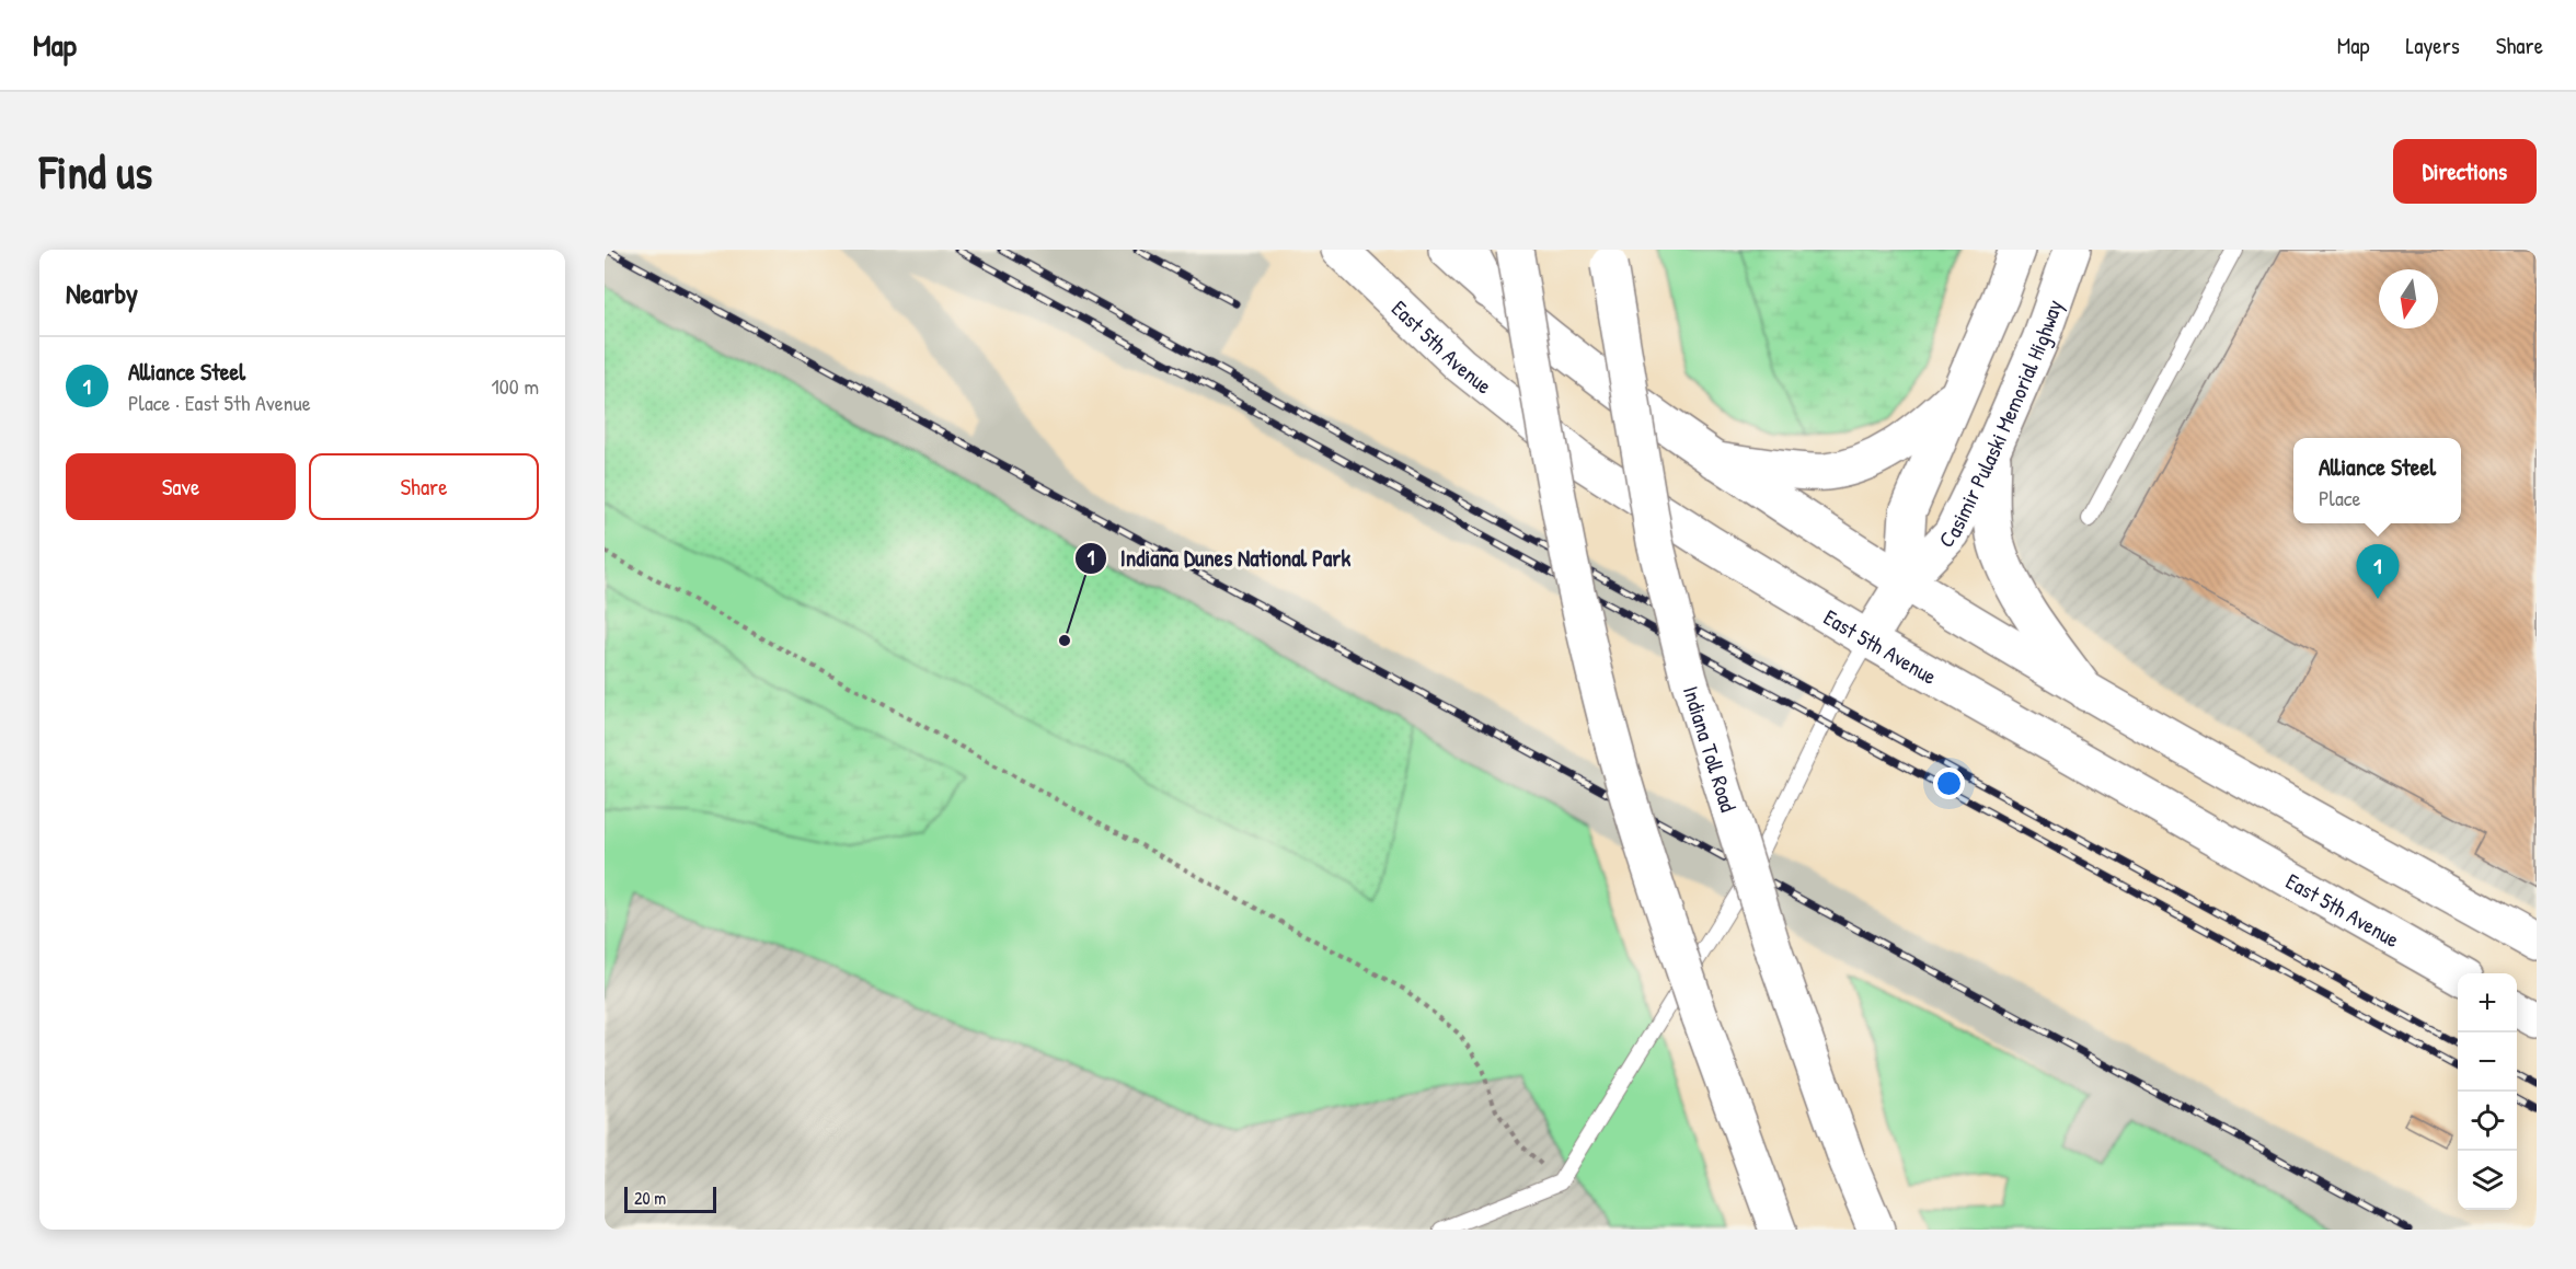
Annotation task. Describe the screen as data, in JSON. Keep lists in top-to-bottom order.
{
  "streets": {
    "main road": ["East 5th Avenue", "Casimir Pulaski Memorial Highway", "Indiana Toll Road"]
  },
  "crossings": [
    ["East 5th Avenue", "Casimir Pulaski Memorial Highway"]
  ],
  "places": ["Indiana Dunes National Park"],
  "scale_bar": "20 m",
  "north": "bottom",
  "page": {
    "header": "Map",
    "nav": ["Map", "Layers", "Share"],
    "buttons": [
      "Directions",
      ["Save", "Share"]
    ],
    "title": "Find us",
    "heading": "Nearby",
    "list": [
      {
        "mark": "1",
        "name": "Alliance Steel",
        "note": "Place · East 5th Avenue",
        "value": "100 m"
      }
    ],
    "popup": ["Alliance Steel", "Place"],
    "pins": "1",
    "map_buttons": ["+", "−"],
    "scale": "20 m"
  }
}
